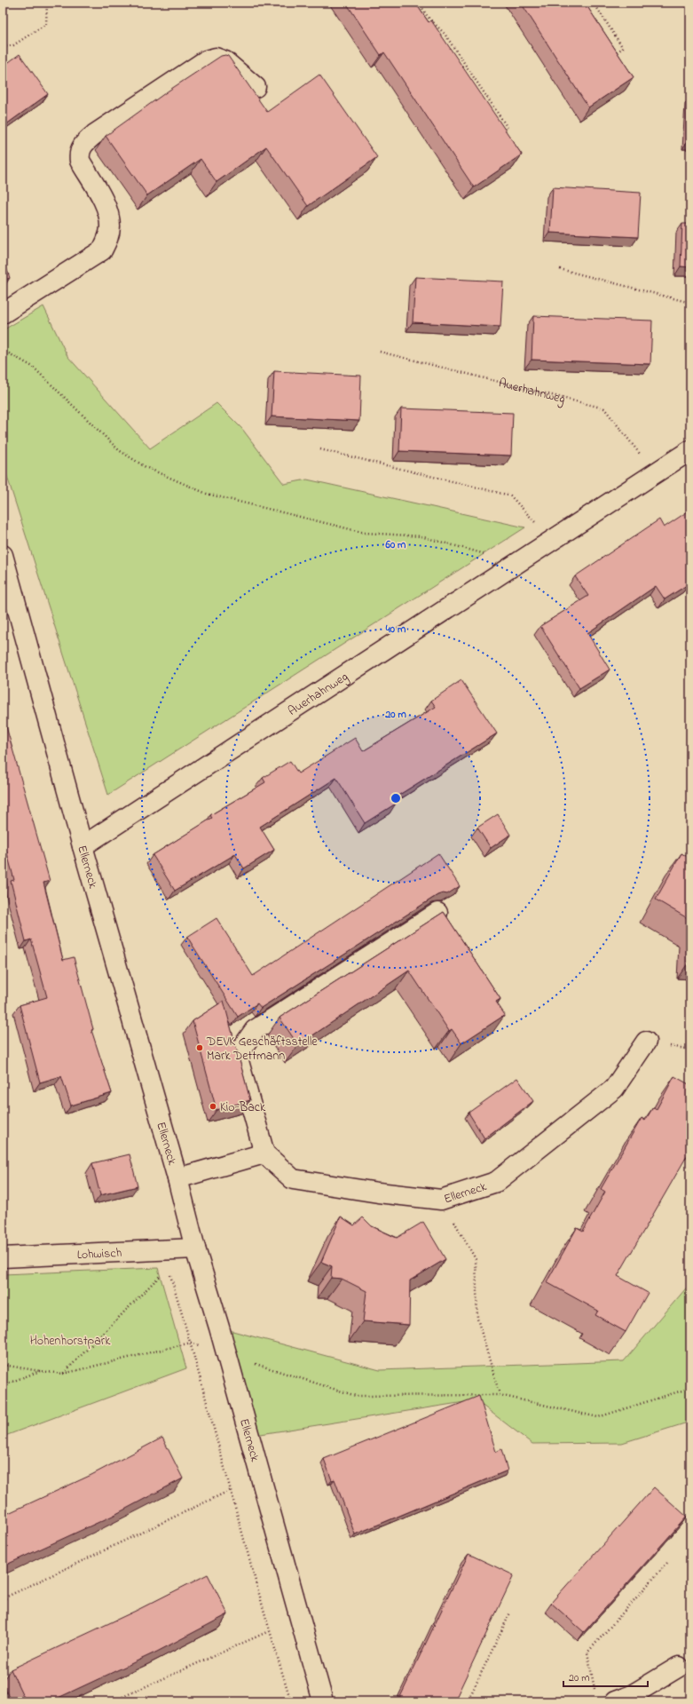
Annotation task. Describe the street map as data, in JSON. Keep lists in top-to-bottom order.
{
  "streets": {
    "street": ["Auerhahnweg", "Ellerneck", "Lohwisch"]
  },
  "crossings": [
    ["Auerhahnweg", "Ellerneck"],
    ["Ellerneck", "Lohwisch"]
  ],
  "parks": ["Hohenhorstpark"],
  "places": ["DEVK Geschäftsstelle Mark Dettmann", "Kio-Back"],
  "scale_bar": "20 m",
  "rings": ["60 m", "40 m", "20 m"]
}
